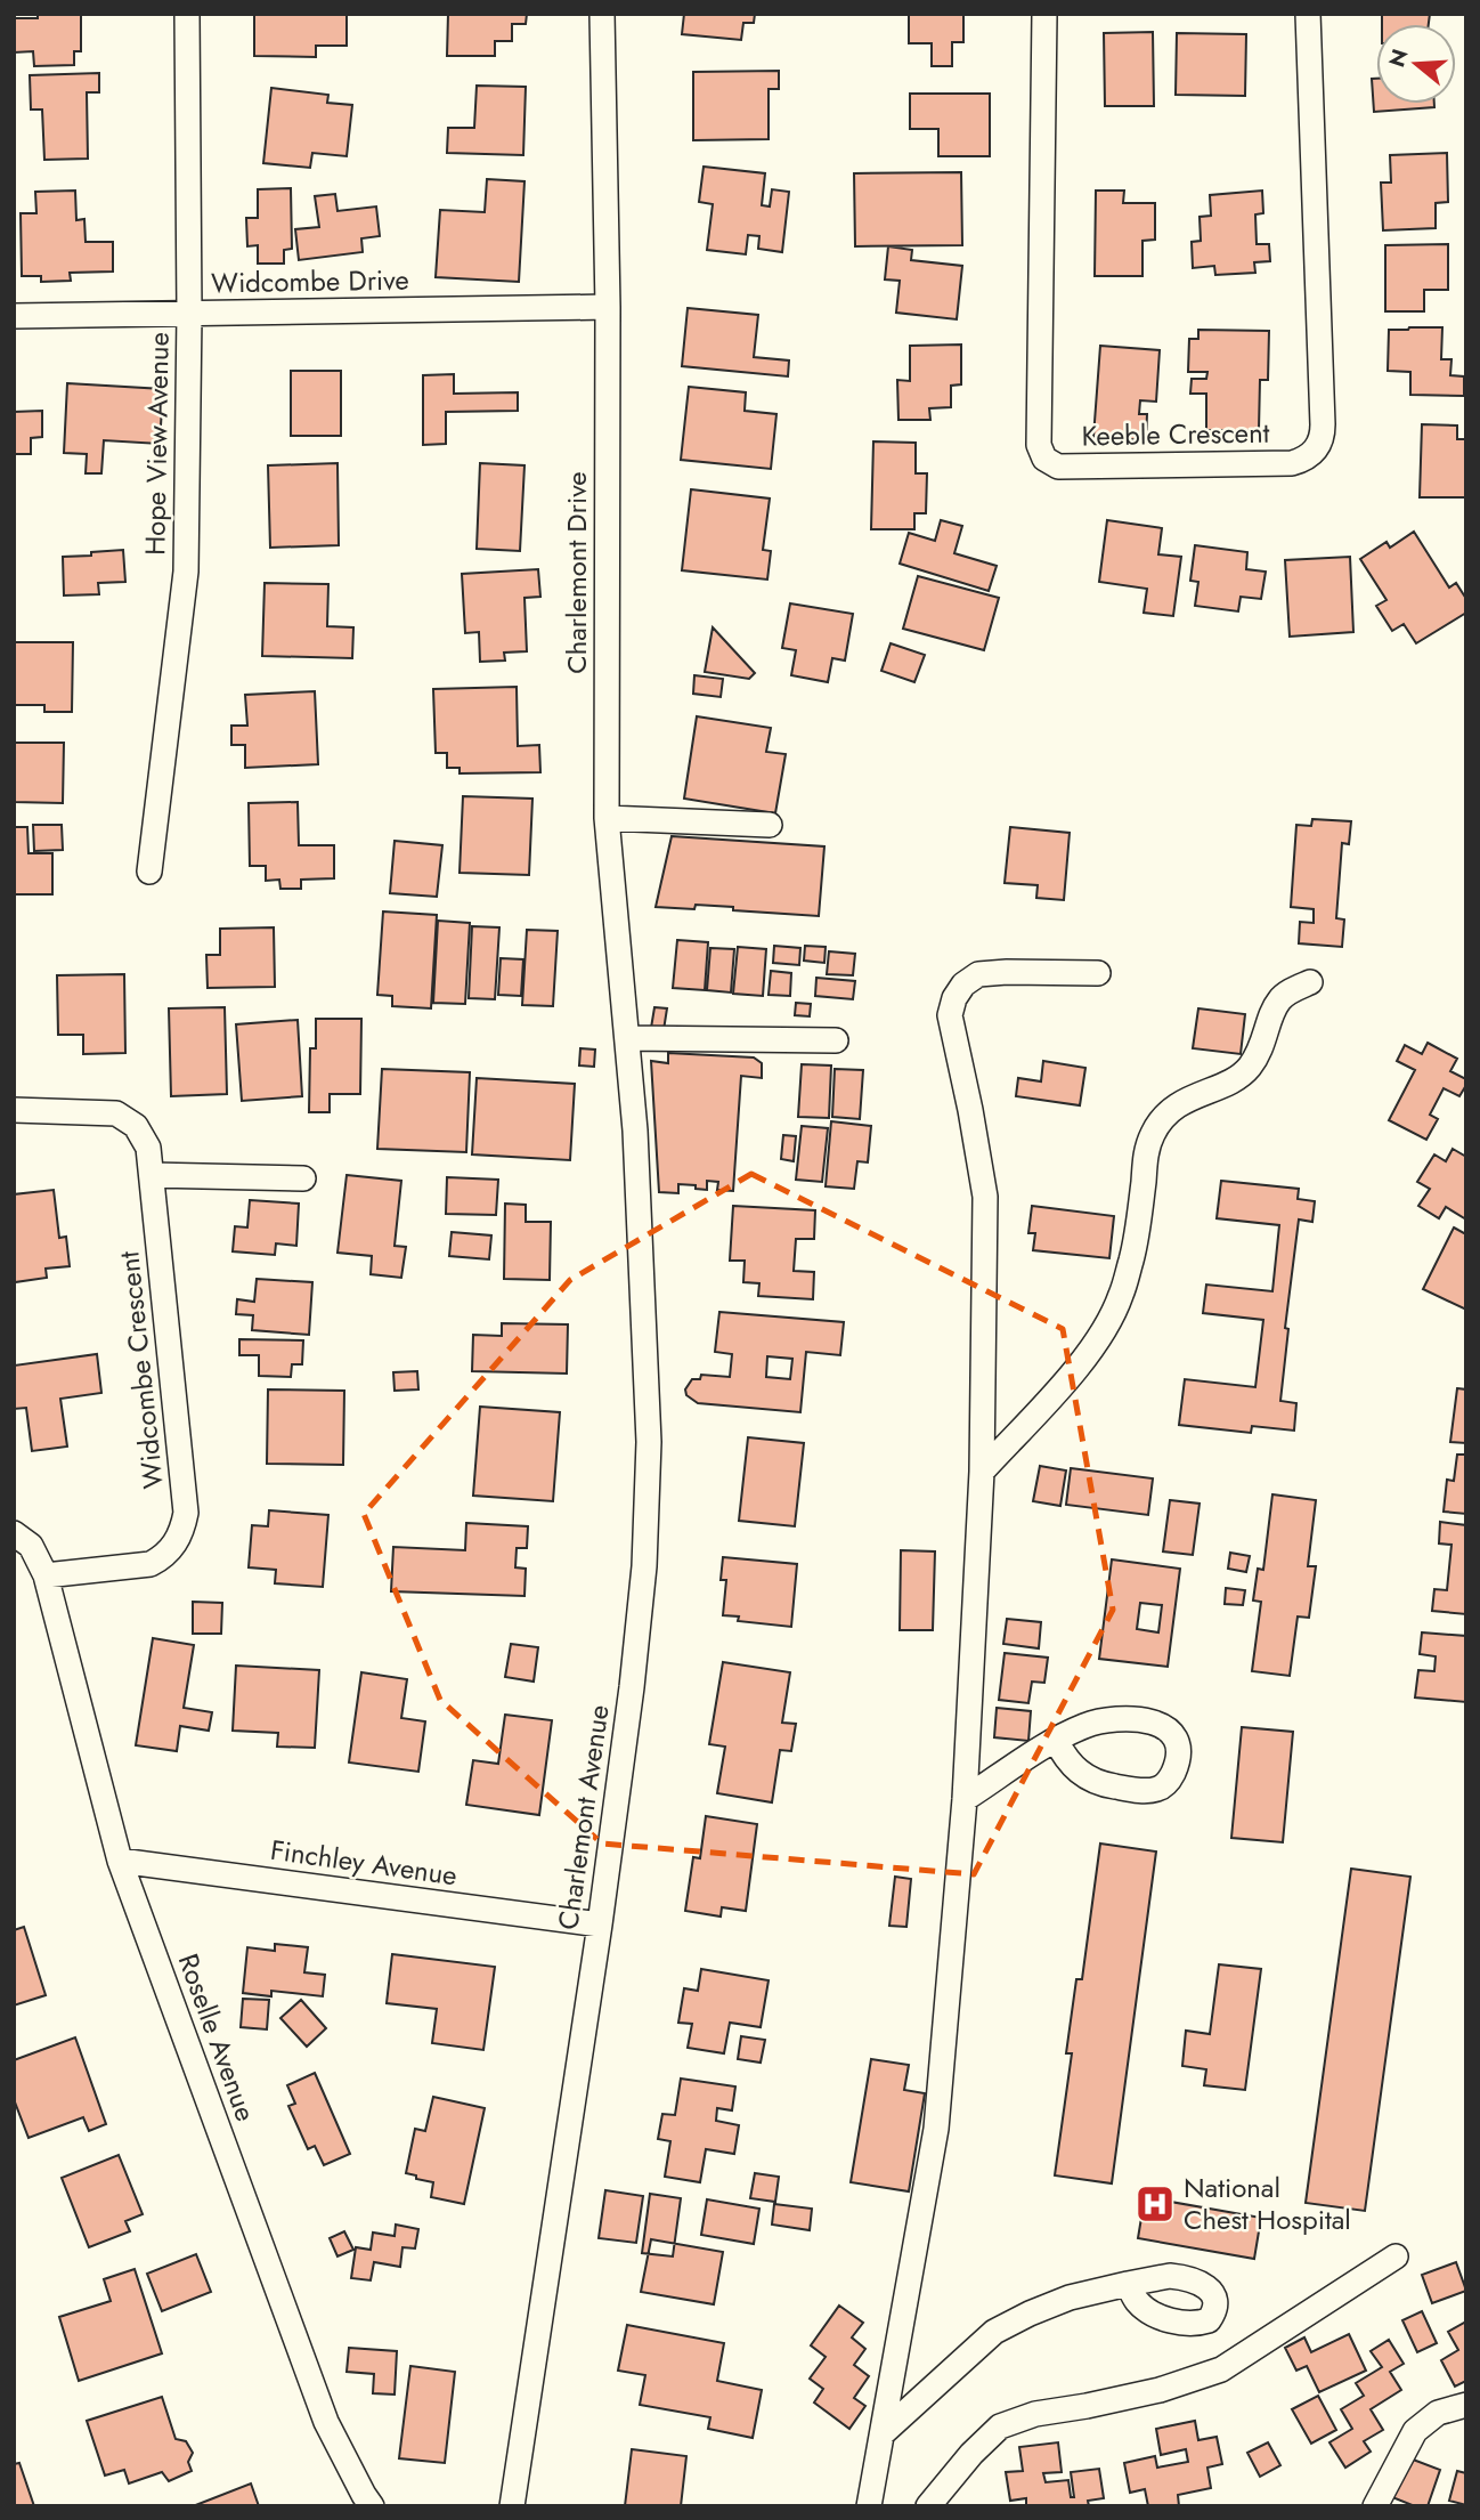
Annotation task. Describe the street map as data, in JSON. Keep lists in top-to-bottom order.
{
  "streets": {
    "street": [
      "Widcombe Drive",
      "Keeble Crescent",
      "Hope View Avenue",
      "Charlemont Drive",
      "Widcombe Crescent",
      "Charlemont Avenue",
      "Finchley Avenue",
      "Roselle Avenue"
    ]
  },
  "crossings": [
    ["Widcombe Drive", "Hope View Avenue"],
    ["Widcombe Drive", "Charlemont Drive"],
    ["Charlemont Drive", "Charlemont Avenue"],
    ["Widcombe Crescent", "Roselle Avenue"],
    ["Charlemont Avenue", "Finchley Avenue"],
    ["Finchley Avenue", "Roselle Avenue"]
  ],
  "places": {
    "hospital": ["National Chest Hospital"]
  },
  "north": "left"
}
